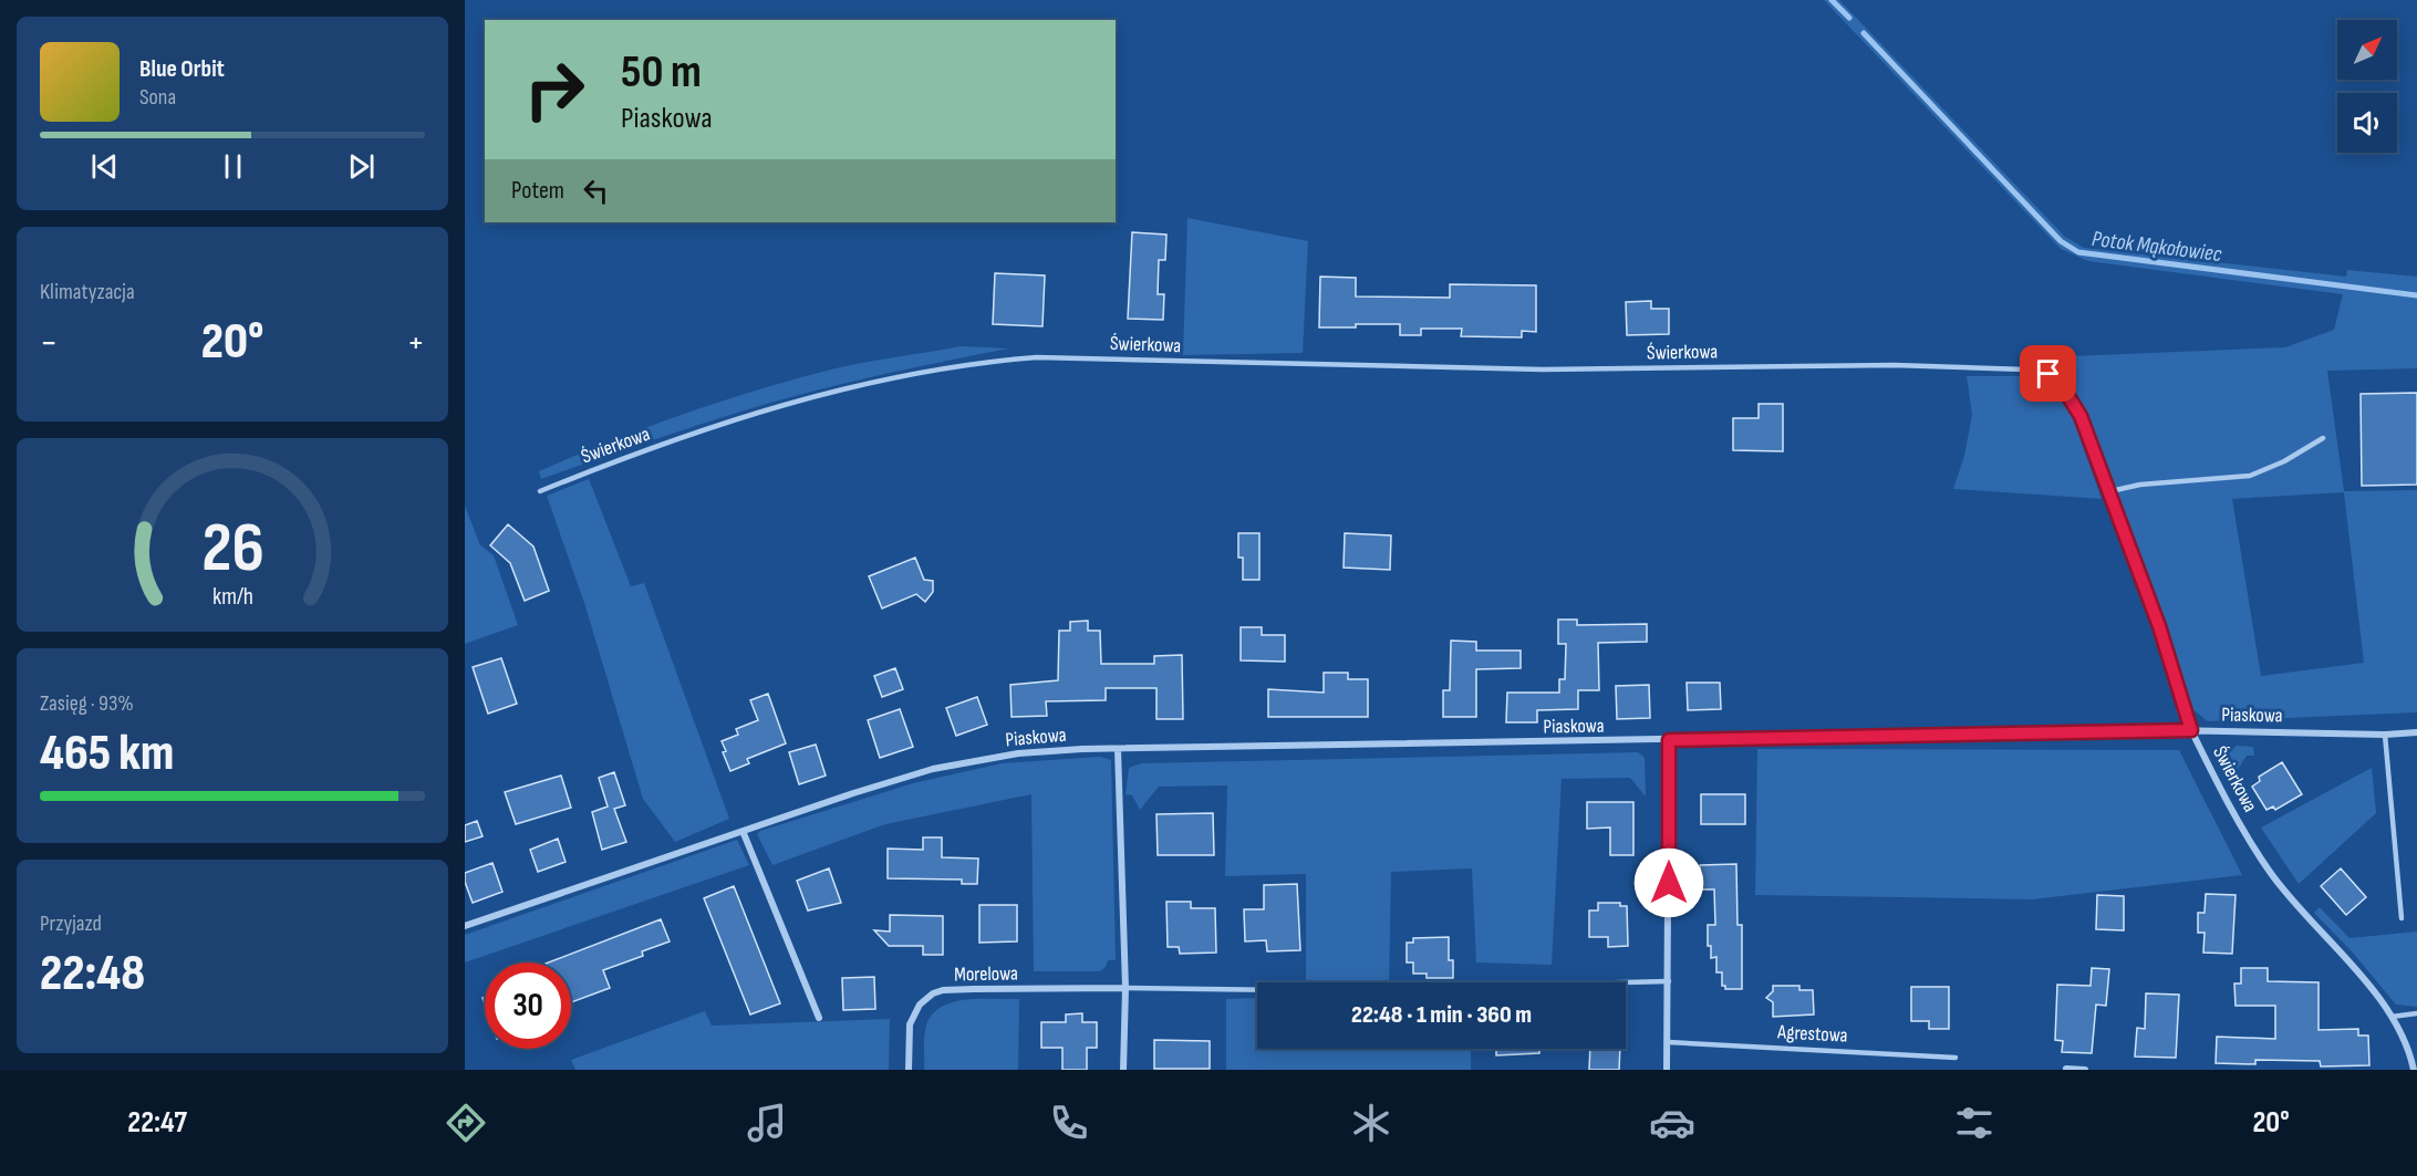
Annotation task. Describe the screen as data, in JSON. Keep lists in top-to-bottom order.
{
  "streets": {
    "street": ["Świerkowa", "Piaskowa", "Morelowa"],
    "lane": ["Agrestowa"]
  },
  "crossings": [
    ["Świerkowa", "Piaskowa"]
  ],
  "water": ["Potok Mąkołowiec"],
  "north": "top right",
  "page": {
    "turn": ["50 m", "Piaskowa"],
    "song": ["Blue Orbit", "Sona"],
    "then": "Potem",
    "tile": [
      "Klimatyzacja",
      ["Zasięg · 93%", "465 km"],
      ["Przyjazd", "22:48"]
    ],
    "heat": ["−", "20°", "+"],
    "limit": "30",
    "trip": "22:48 · 1 min · 360 m",
    "tabs": ["22:47", "20°"],
    "gauge": ["26", "km/h"]
  }
}
